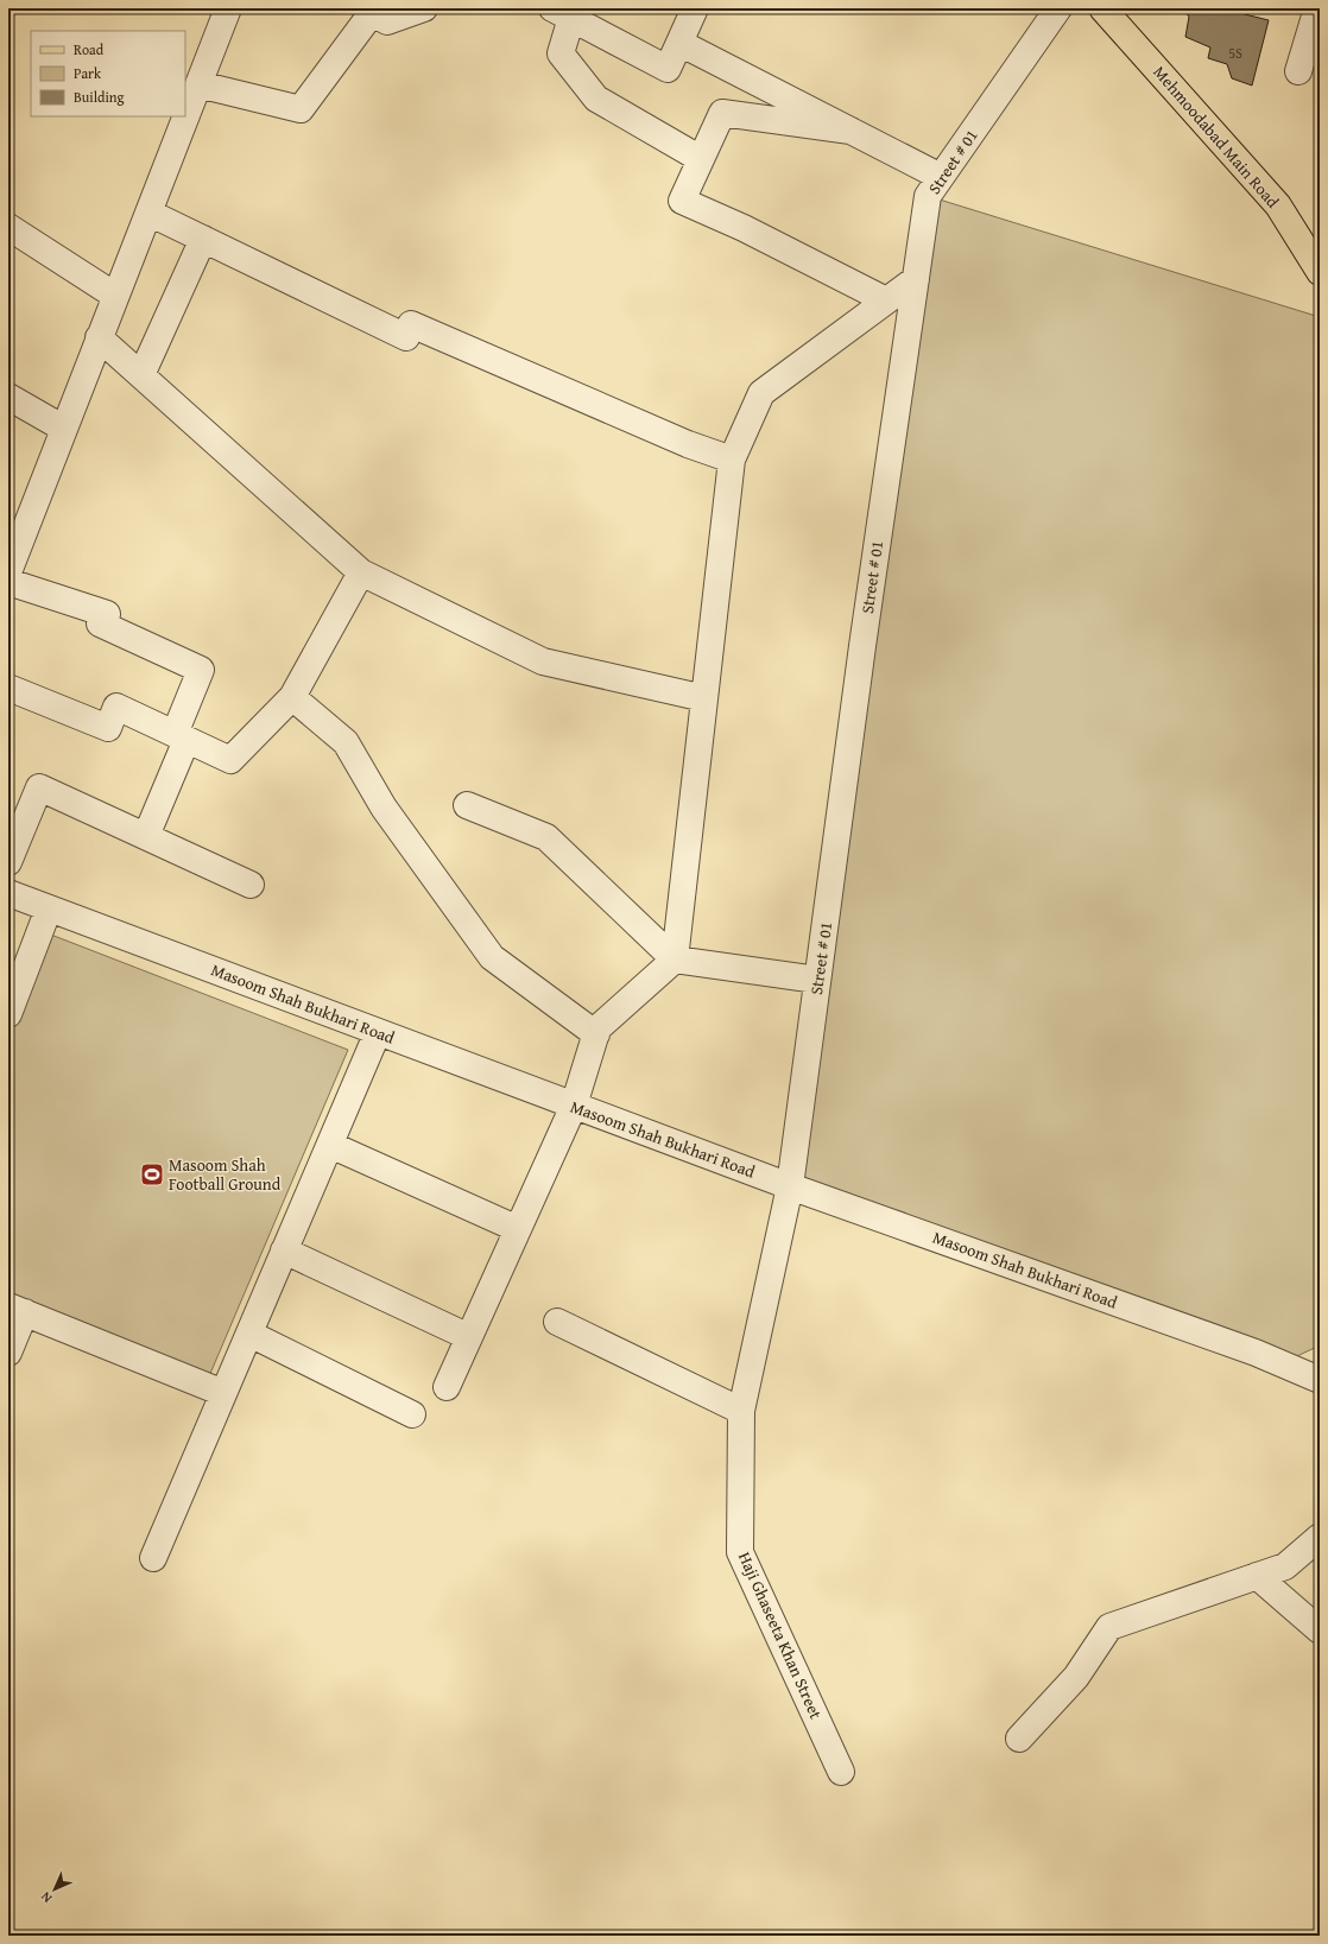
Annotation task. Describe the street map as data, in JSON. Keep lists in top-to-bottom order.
{
  "streets": {
    "main road": ["Mehmoodabad Main Road"],
    "street": ["Street # 01", "Masoom Shah Bukhari Road", "Haji Ghaseeta Khan Street"]
  },
  "crossings": [
    ["Street # 01", "Masoom Shah Bukhari Road"],
    ["Street # 01", "Haji Ghaseeta Khan Street"],
    ["Masoom Shah Bukhari Road", "Haji Ghaseeta Khan Street"]
  ],
  "places": {
    "sports": ["Masoom Shah Football Ground"]
  },
  "house_numbers": ["5S"],
  "legend": ["Road", "Park", "Building"],
  "north": "bottom left"
}
